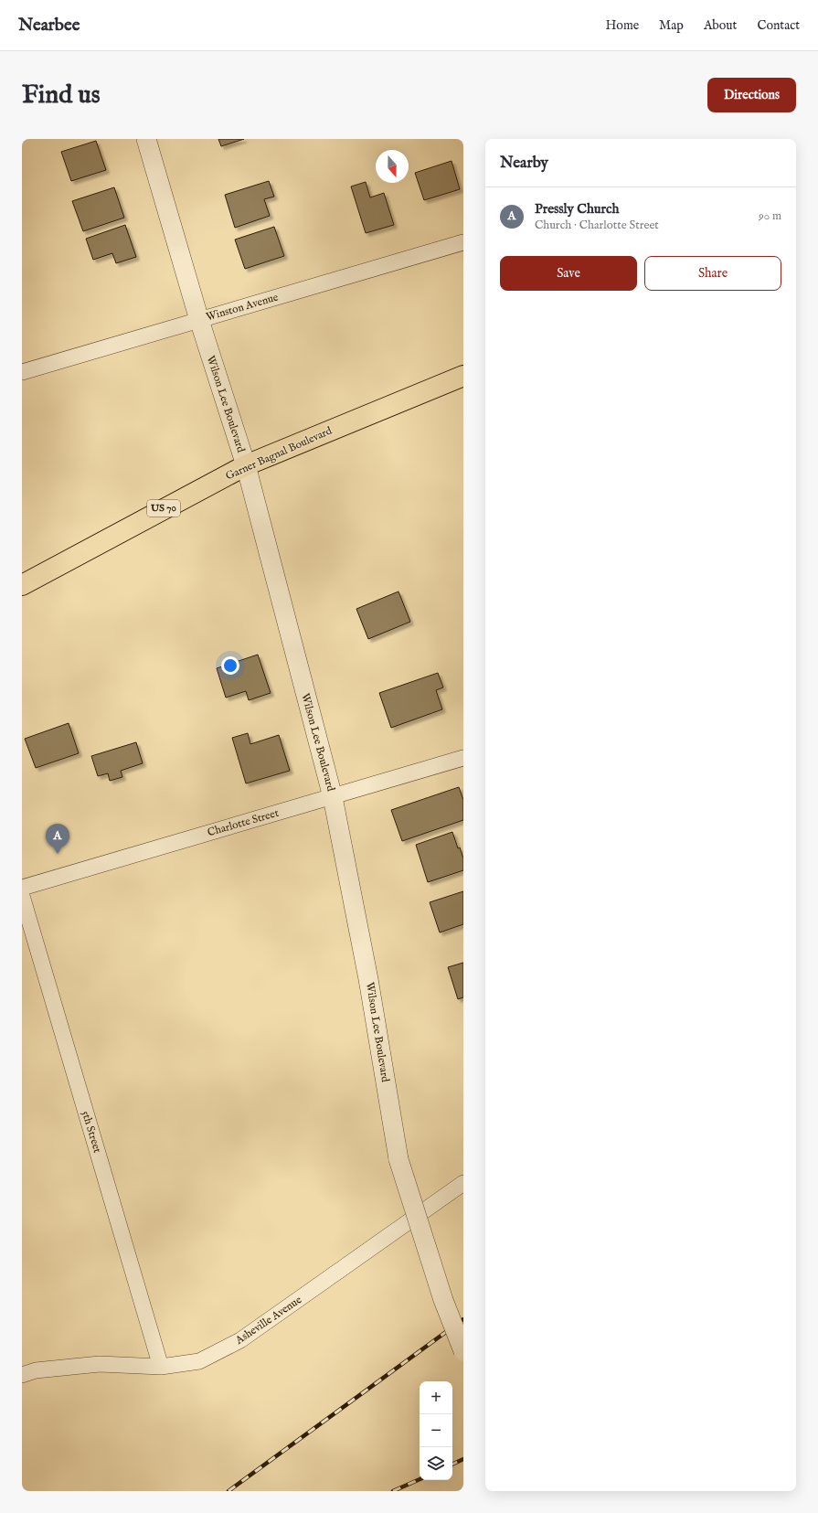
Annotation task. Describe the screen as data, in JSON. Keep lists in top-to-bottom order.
{
  "streets": {
    "highway": ["Garner Bagnal Boulevard", "US 70"],
    "street": [
      "Winston Avenue",
      "Wilson Lee Boulevard",
      "Charlotte Street",
      "5th Street",
      "Asheville Avenue"
    ]
  },
  "crossings": [
    ["Winston Avenue", "Wilson Lee Boulevard"],
    ["Wilson Lee Boulevard", "Garner Bagnal Boulevard"],
    ["Wilson Lee Boulevard", "Charlotte Street"],
    ["5th Street", "Asheville Avenue"]
  ],
  "north": "bottom",
  "page": {
    "header": "Nearbee",
    "nav": [
      "Home",
      "Map",
      "About",
      "Contact"
    ],
    "buttons": [
      "Directions",
      ["Save", "Share"]
    ],
    "title": "Find us",
    "heading": "Nearby",
    "list": [
      {
        "mark": "A",
        "name": "Pressly Church",
        "note": "Church · Charlotte Street",
        "value": "90 m"
      }
    ],
    "pins": "A",
    "map_buttons": ["+", "−"]
  }
}
